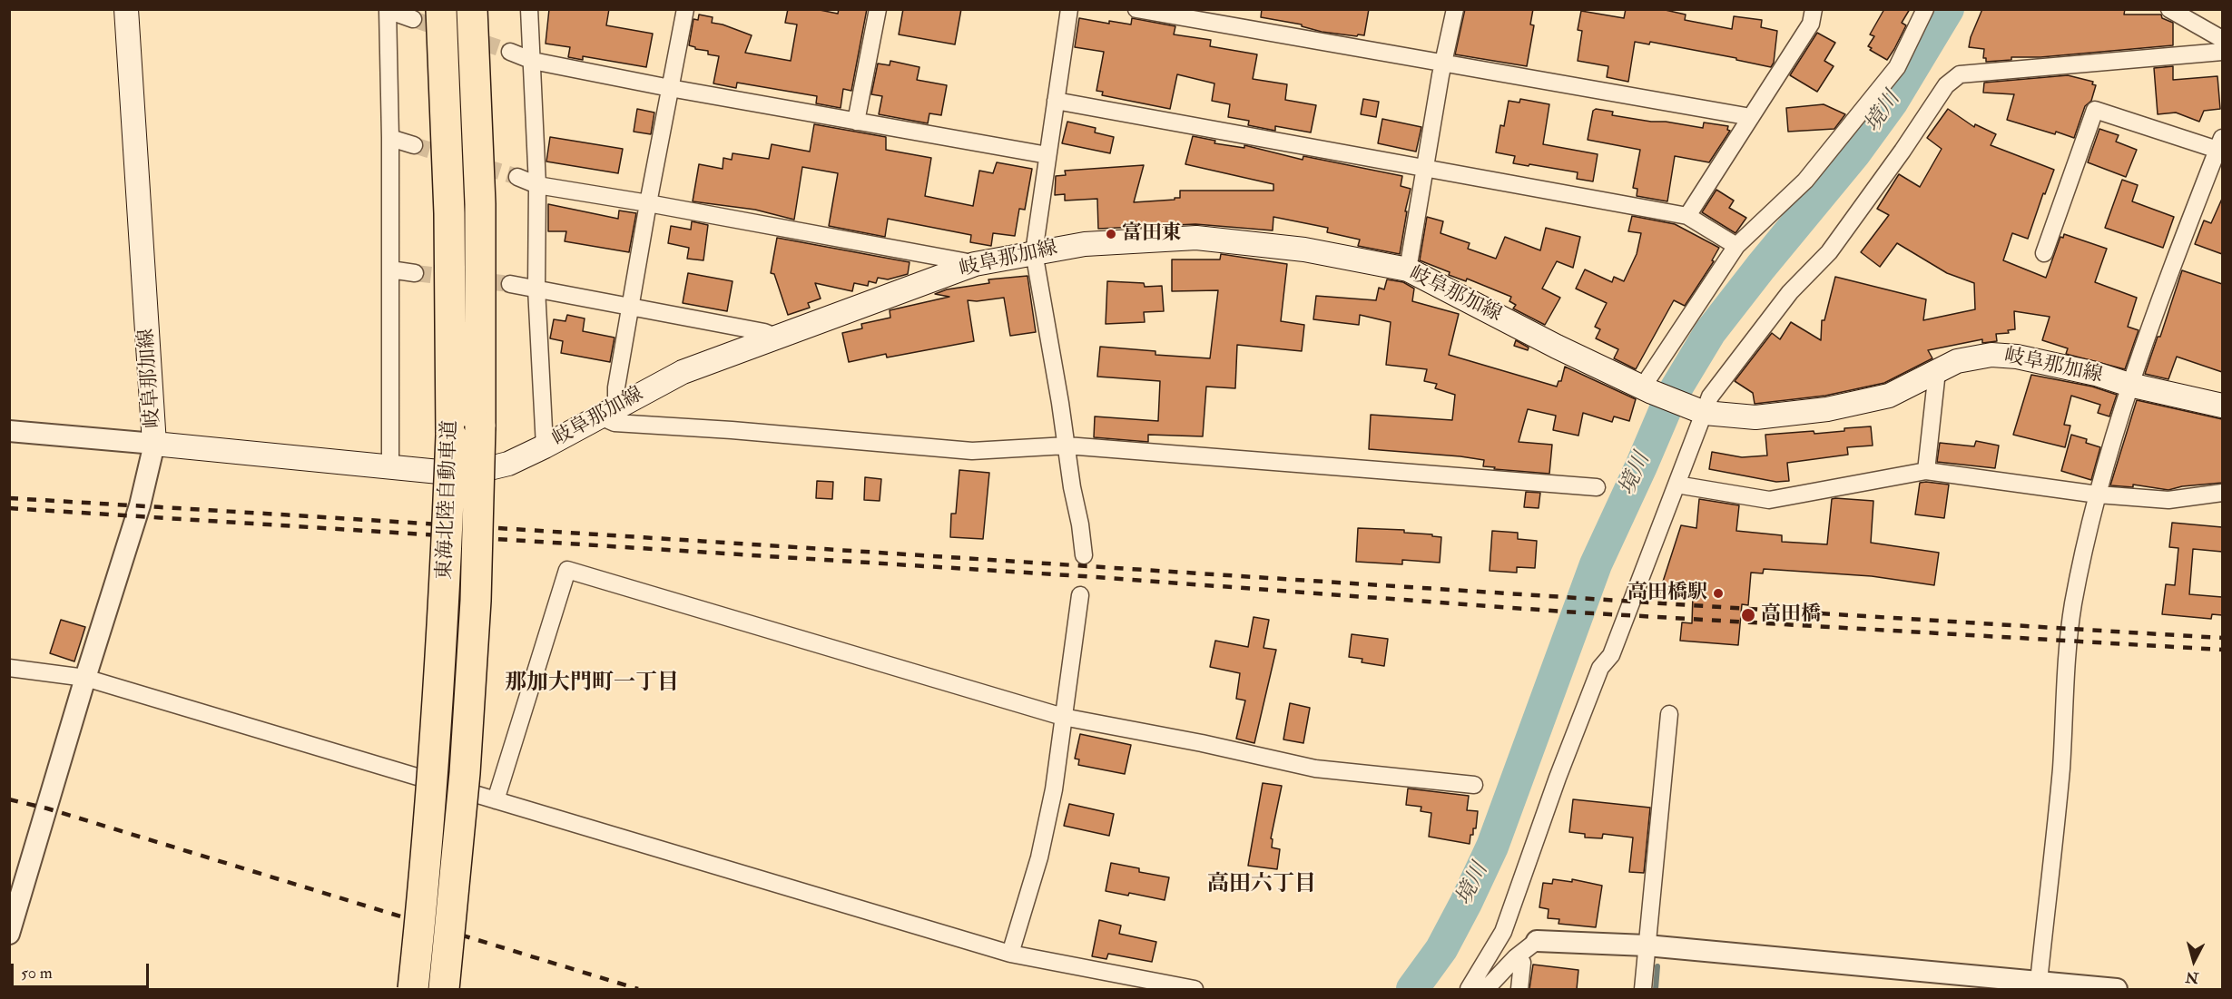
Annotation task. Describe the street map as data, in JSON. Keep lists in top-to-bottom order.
{
  "streets": {
    "highway": ["東海北陸自動車道"],
    "main road": ["岐阜那加線"]
  },
  "districts": ["那加大門町一丁目", "高田六丁目"],
  "water": ["境川"],
  "places": ["富田東", "高田橋駅", "高田橋"],
  "scale_bar": "50 m",
  "north": "bottom"
}
